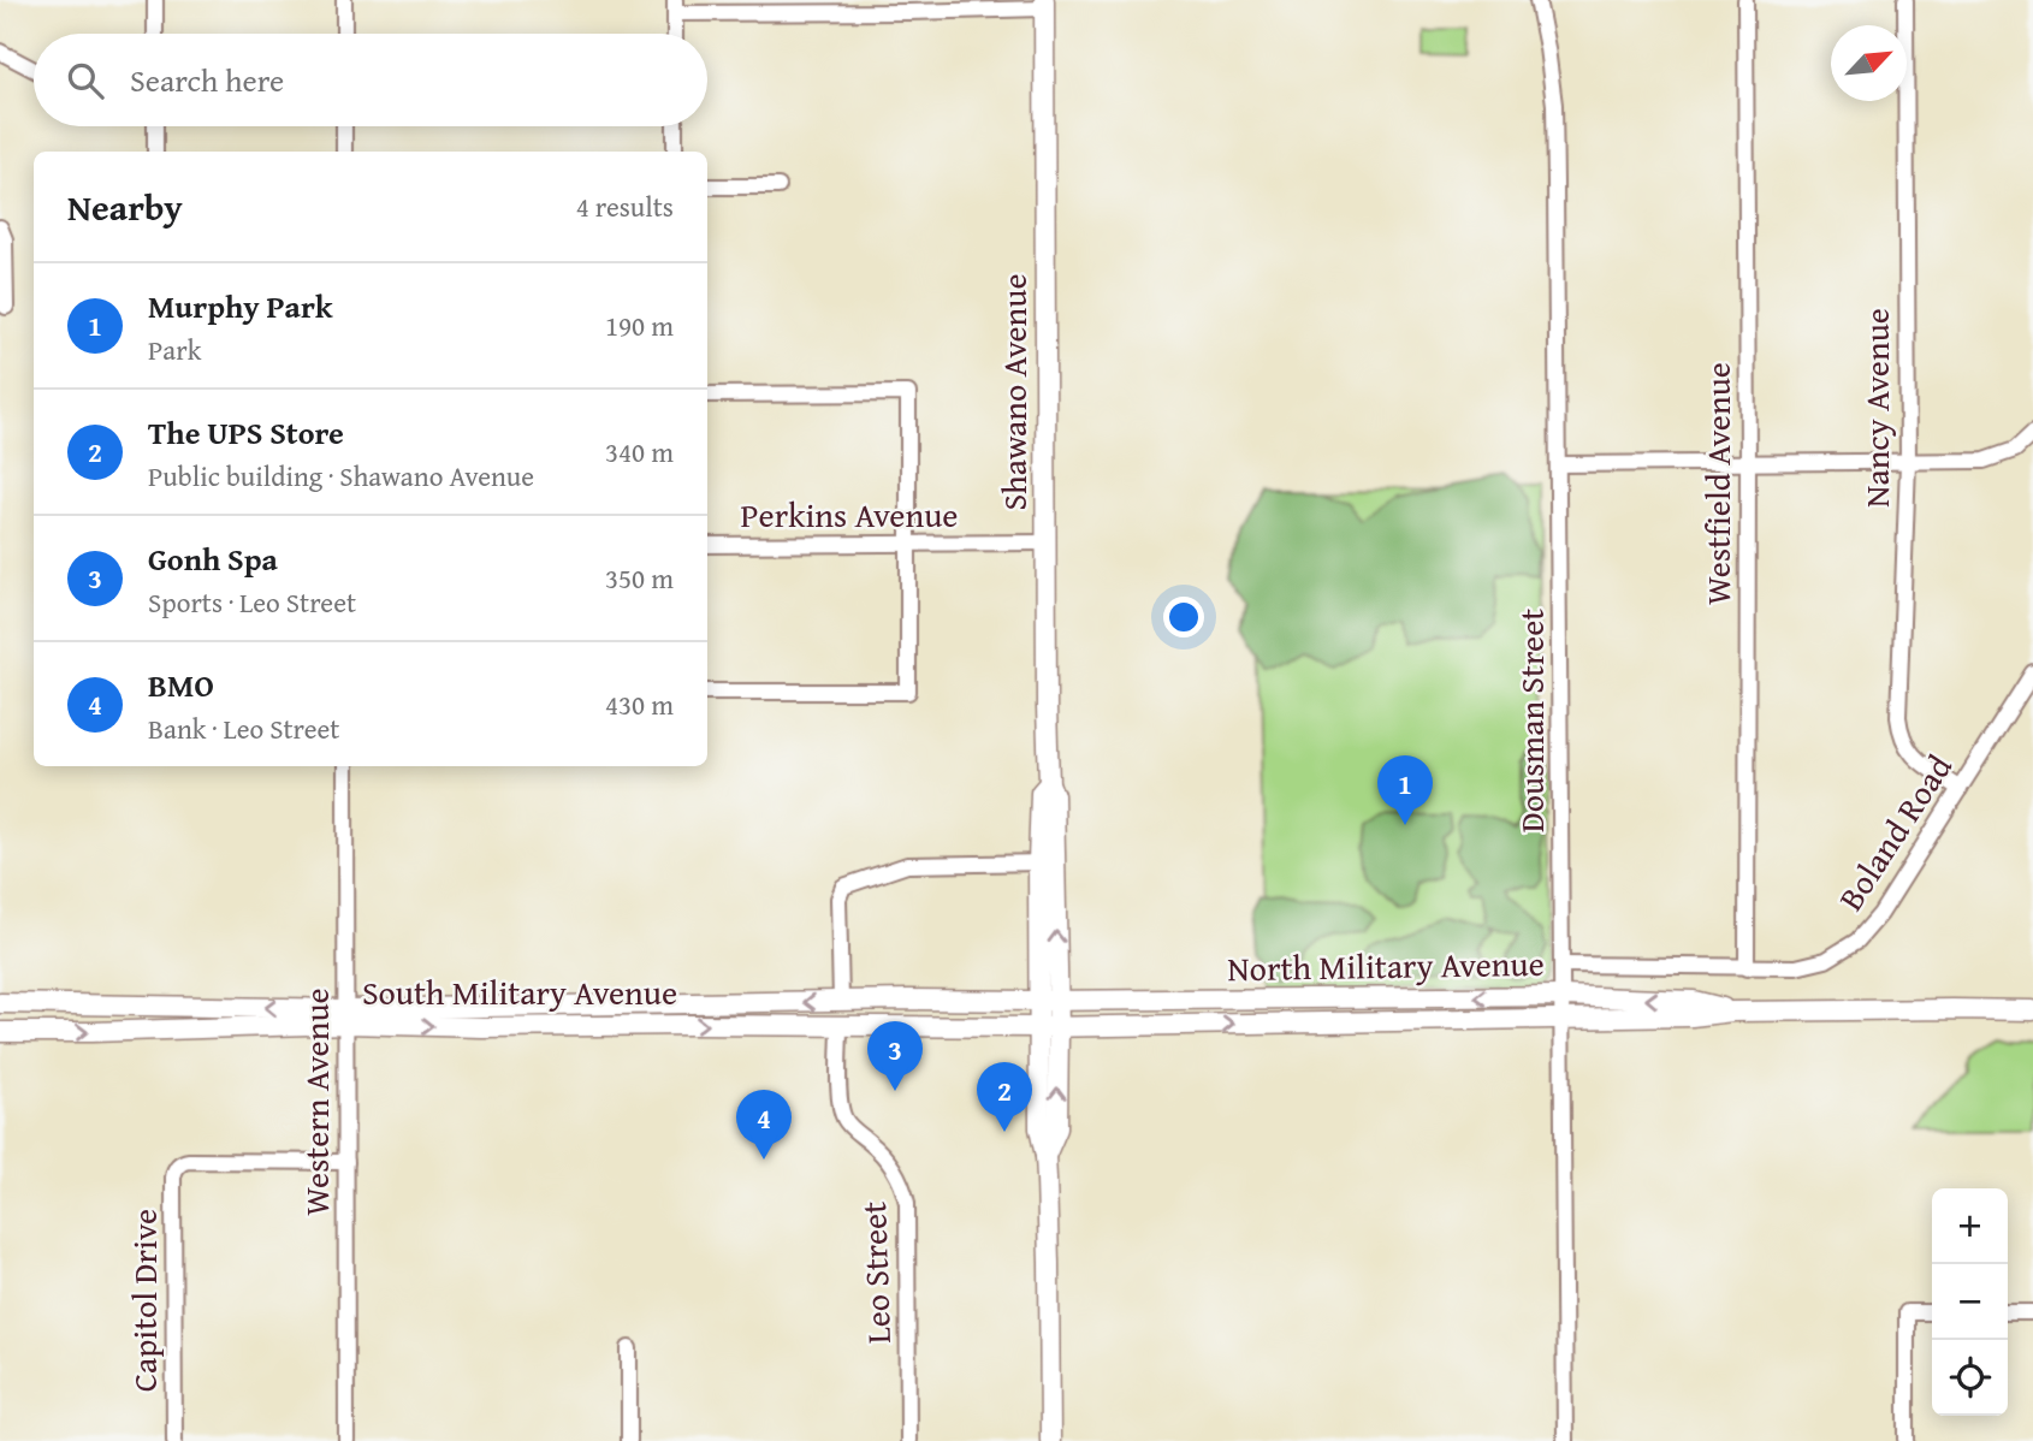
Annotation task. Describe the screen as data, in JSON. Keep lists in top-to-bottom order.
{
  "streets": {
    "main road": ["Shawano Avenue", "North Military Avenue", "South Military Avenue"],
    "street": [
      "Nancy Avenue",
      "Westfield Avenue",
      "Perkins Avenue",
      "Dousman Street",
      "Boland Road",
      "Western Avenue",
      "Leo Street",
      "Capitol Drive"
    ]
  },
  "crossings": [
    ["Shawano Avenue", "Perkins Avenue"],
    ["Shawano Avenue", "North Military Avenue"],
    ["Shawano Avenue", "South Military Avenue"],
    ["Nancy Avenue", "Boland Road"],
    ["Westfield Avenue", "Boland Road"],
    ["Dousman Street", "Boland Road"],
    ["Dousman Street", "North Military Avenue"],
    ["North Military Avenue", "South Military Avenue"],
    ["South Military Avenue", "Western Avenue"],
    ["South Military Avenue", "Leo Street"],
    ["Western Avenue", "Capitol Drive"]
  ],
  "north": "top right",
  "page": {
    "search": "Search here",
    "heading": ["Nearby", "4 results"],
    "list": [
      {
        "mark": "1",
        "name": "Murphy Park",
        "note": "Park",
        "value": "190 m"
      },
      {
        "mark": "2",
        "name": "The UPS Store",
        "note": "Public building · Shawano Avenue",
        "value": "340 m"
      },
      {
        "mark": "3",
        "name": "Gonh Spa",
        "note": "Sports · Leo Street",
        "value": "350 m"
      },
      {
        "mark": "4",
        "name": "BMO",
        "note": "Bank · Leo Street",
        "value": "430 m"
      }
    ],
    "pins": [
      "1",
      "3",
      "2",
      "4"
    ],
    "map_buttons": ["+", "−"]
  }
}
